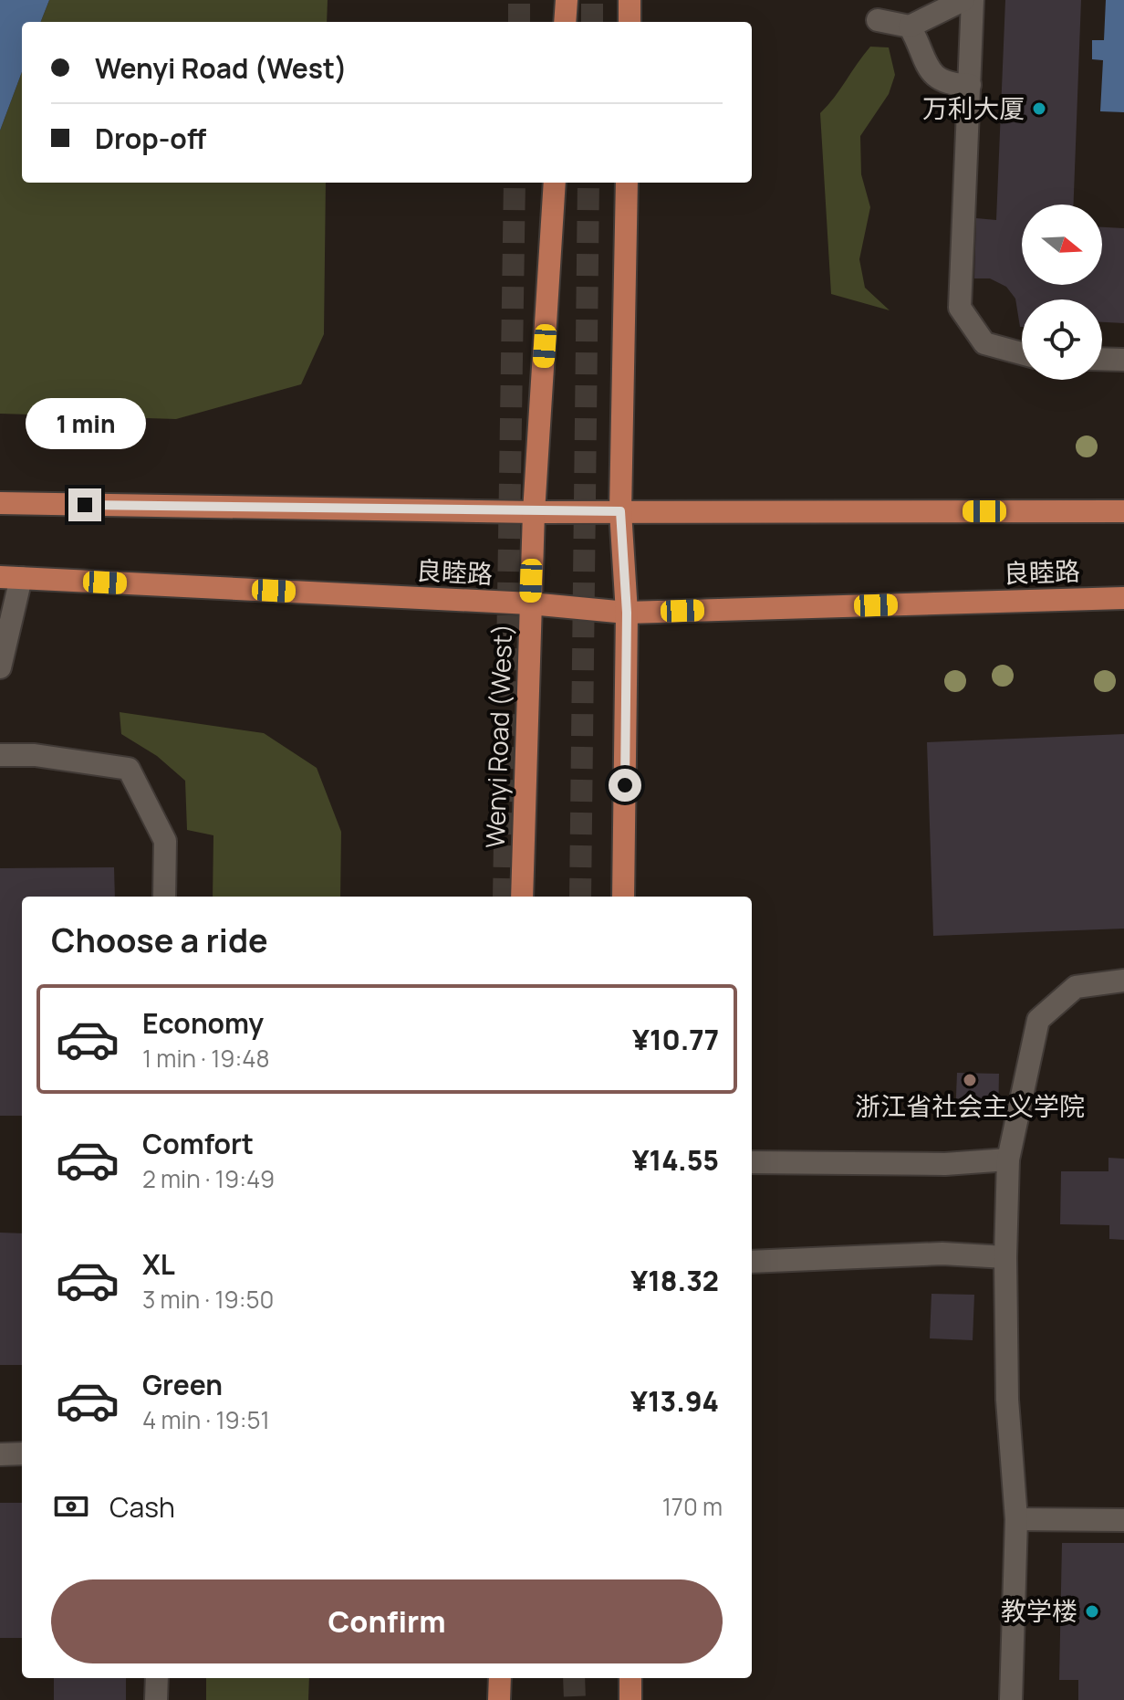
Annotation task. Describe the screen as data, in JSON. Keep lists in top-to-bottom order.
{
  "streets": {
    "main road": ["良睦路", "Wenyi Road (West)"]
  },
  "crossings": [
    ["良睦路", "Wenyi Road (West)"]
  ],
  "places": ["万利大厦", "浙江省社会主义学院", "教学楼"],
  "north": "right",
  "page": {
    "banner": ["Wenyi Road (West)", "Drop-off"],
    "bubble": "1 min",
    "heading": "Choose a ride",
    "list": [
      {
        "name": "Economy",
        "note": "1 min · 19:48",
        "value": "¥10.77"
      },
      {
        "name": "Comfort",
        "note": "2 min · 19:49",
        "value": "¥14.55"
      },
      {
        "name": "XL",
        "note": "3 min · 19:50",
        "value": "¥18.32"
      },
      {
        "name": "Green",
        "note": "4 min · 19:51",
        "value": "¥13.94"
      }
    ],
    "pay": ["Cash", "170 m"],
    "buttons": "Confirm"
  }
}
